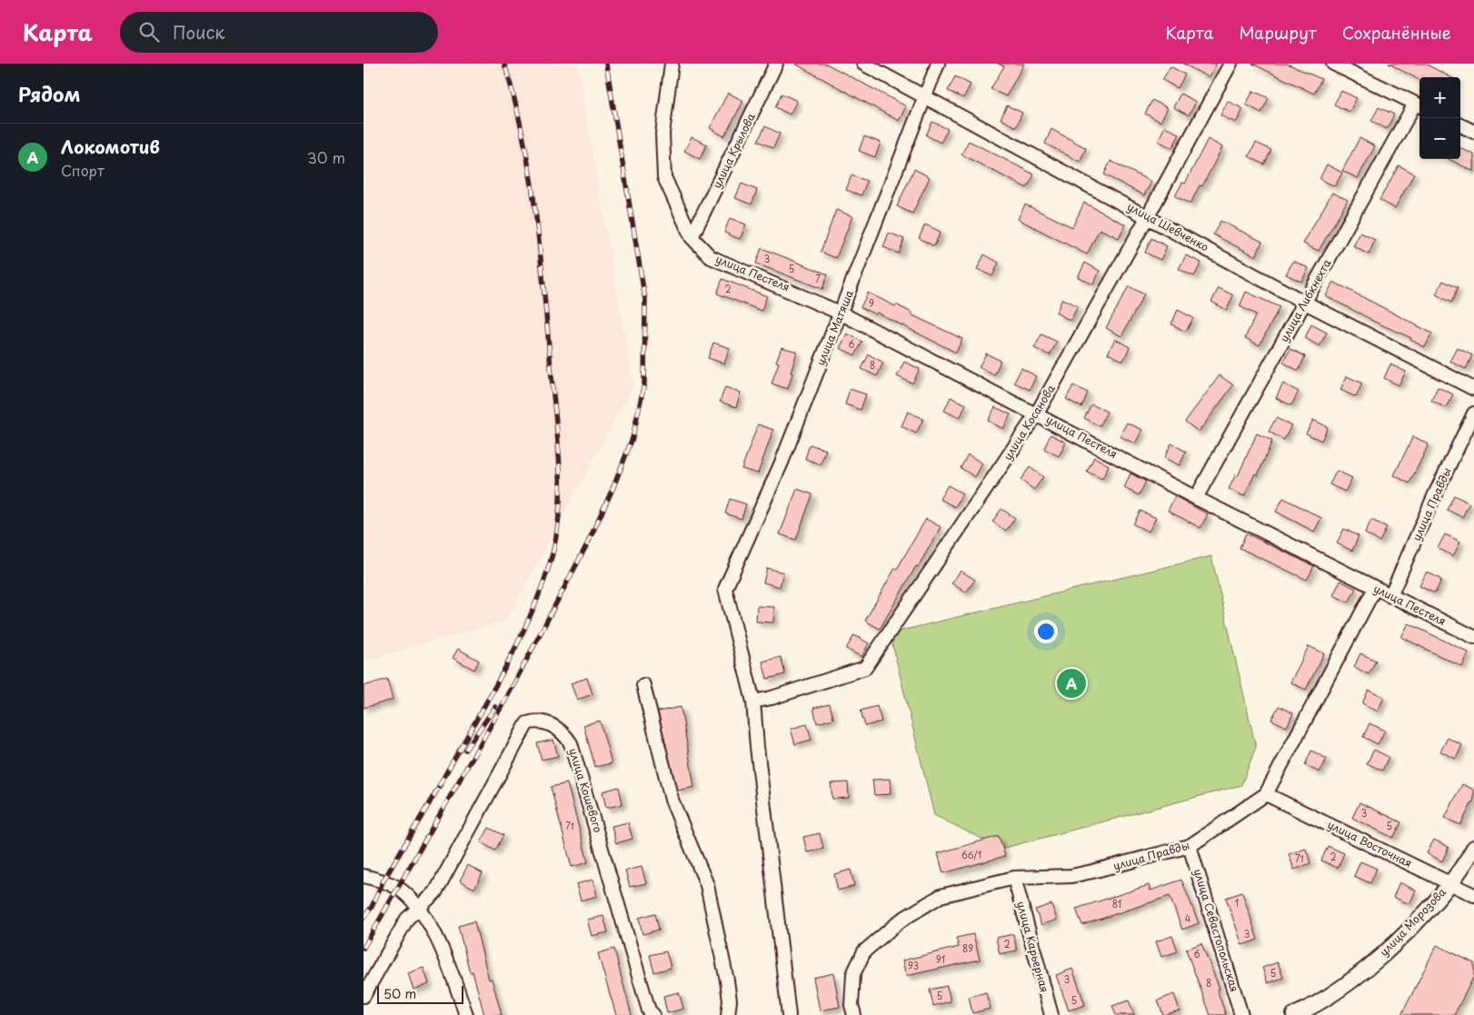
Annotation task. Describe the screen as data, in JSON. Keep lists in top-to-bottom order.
{
  "streets": {
    "main road": ["улица Морозова"],
    "street": [
      "улица Крылова",
      "улица Шевченко",
      "улица Пестеля",
      "улица Либкнехта",
      "улица Матяша",
      "улица Косанова",
      "улица Правды",
      "улица Кошевого",
      "улица Восточная",
      "улица Севастопольская",
      "улица Карьерная"
    ]
  },
  "crossings": [
    ["улица Крылова", "улица Пестеля"],
    ["улица Шевченко", "улица Либкнехта"],
    ["улица Шевченко", "улица Матяша"],
    ["улица Шевченко", "улица Косанова"],
    ["улица Пестеля", "улица Либкнехта"],
    ["улица Пестеля", "улица Матяша"],
    ["улица Пестеля", "улица Косанова"],
    ["улица Пестеля", "улица Правды"],
    ["улица Матяша", "улица Косанова"],
    ["улица Правды", "улица Восточная"],
    ["улица Правды", "улица Севастопольская"],
    ["улица Правды", "улица Карьерная"],
    ["улица Восточная", "улица Морозова"]
  ],
  "house_numbers": [
    "3",
    "5",
    "7",
    "2",
    "9",
    "6",
    "8",
    "3",
    "71",
    "5",
    "66/1",
    "2",
    "71",
    "1",
    "81",
    "4",
    "3",
    "2",
    "89",
    "6",
    "91",
    "93",
    "5",
    "3",
    "8",
    "5",
    "5"
  ],
  "scale_bar": "50 m",
  "page": {
    "header": "Карта",
    "search": "Поиск",
    "nav": ["Карта", "Маршрут", "Сохранённые"],
    "heading": "Рядом",
    "map_buttons": ["+", "−"],
    "list": [
      {
        "mark": "A",
        "name": "Локомотив",
        "note": "Спорт",
        "value": "30 m"
      }
    ],
    "pins": "A",
    "scale": "50 m"
  }
}
